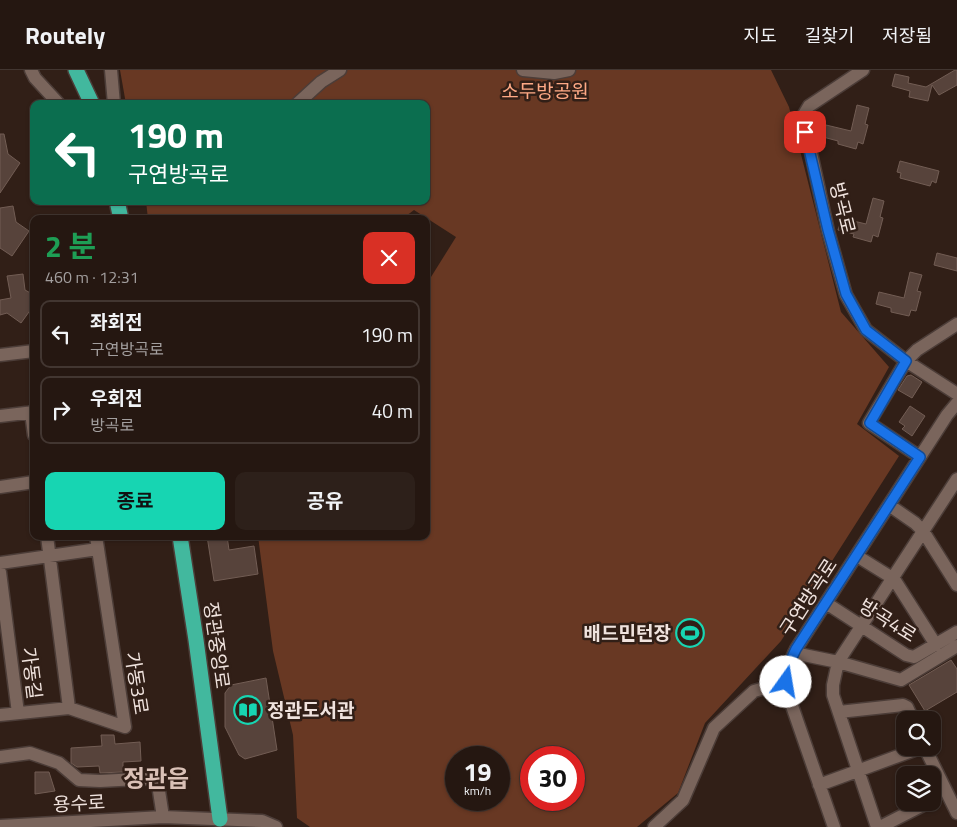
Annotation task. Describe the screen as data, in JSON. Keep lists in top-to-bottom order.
{
  "streets": {
    "highway": ["정관중앙로"],
    "street": [
      "방곡로",
      "구연방곡로",
      "방곡4로",
      "가동길",
      "가동3로",
      "용수로"
    ]
  },
  "crossings": [
    ["구연방곡로", "방곡4로"],
    ["정관중앙로", "용수로"],
    ["가동길", "가동3로"]
  ],
  "districts": ["정관읍"],
  "parks": ["소두방공원"],
  "places": {
    "sports": ["배드민턴장"],
    "library": ["정관도서관"]
  },
  "page": {
    "header": "Routely",
    "nav": ["지도", "길찾기", "저장됨"],
    "turn": ["190 m", "구연방곡로"],
    "heading": ["2 분", "460 m · 12:31"],
    "list": [
      {
        "name": "좌회전",
        "note": "구연방곡로",
        "value": "190 m"
      },
      {
        "name": "우회전",
        "note": "방곡로",
        "value": "40 m"
      }
    ],
    "buttons": ["종료", "공유"],
    "speed": "19 km/h",
    "limit": "30"
  }
}
